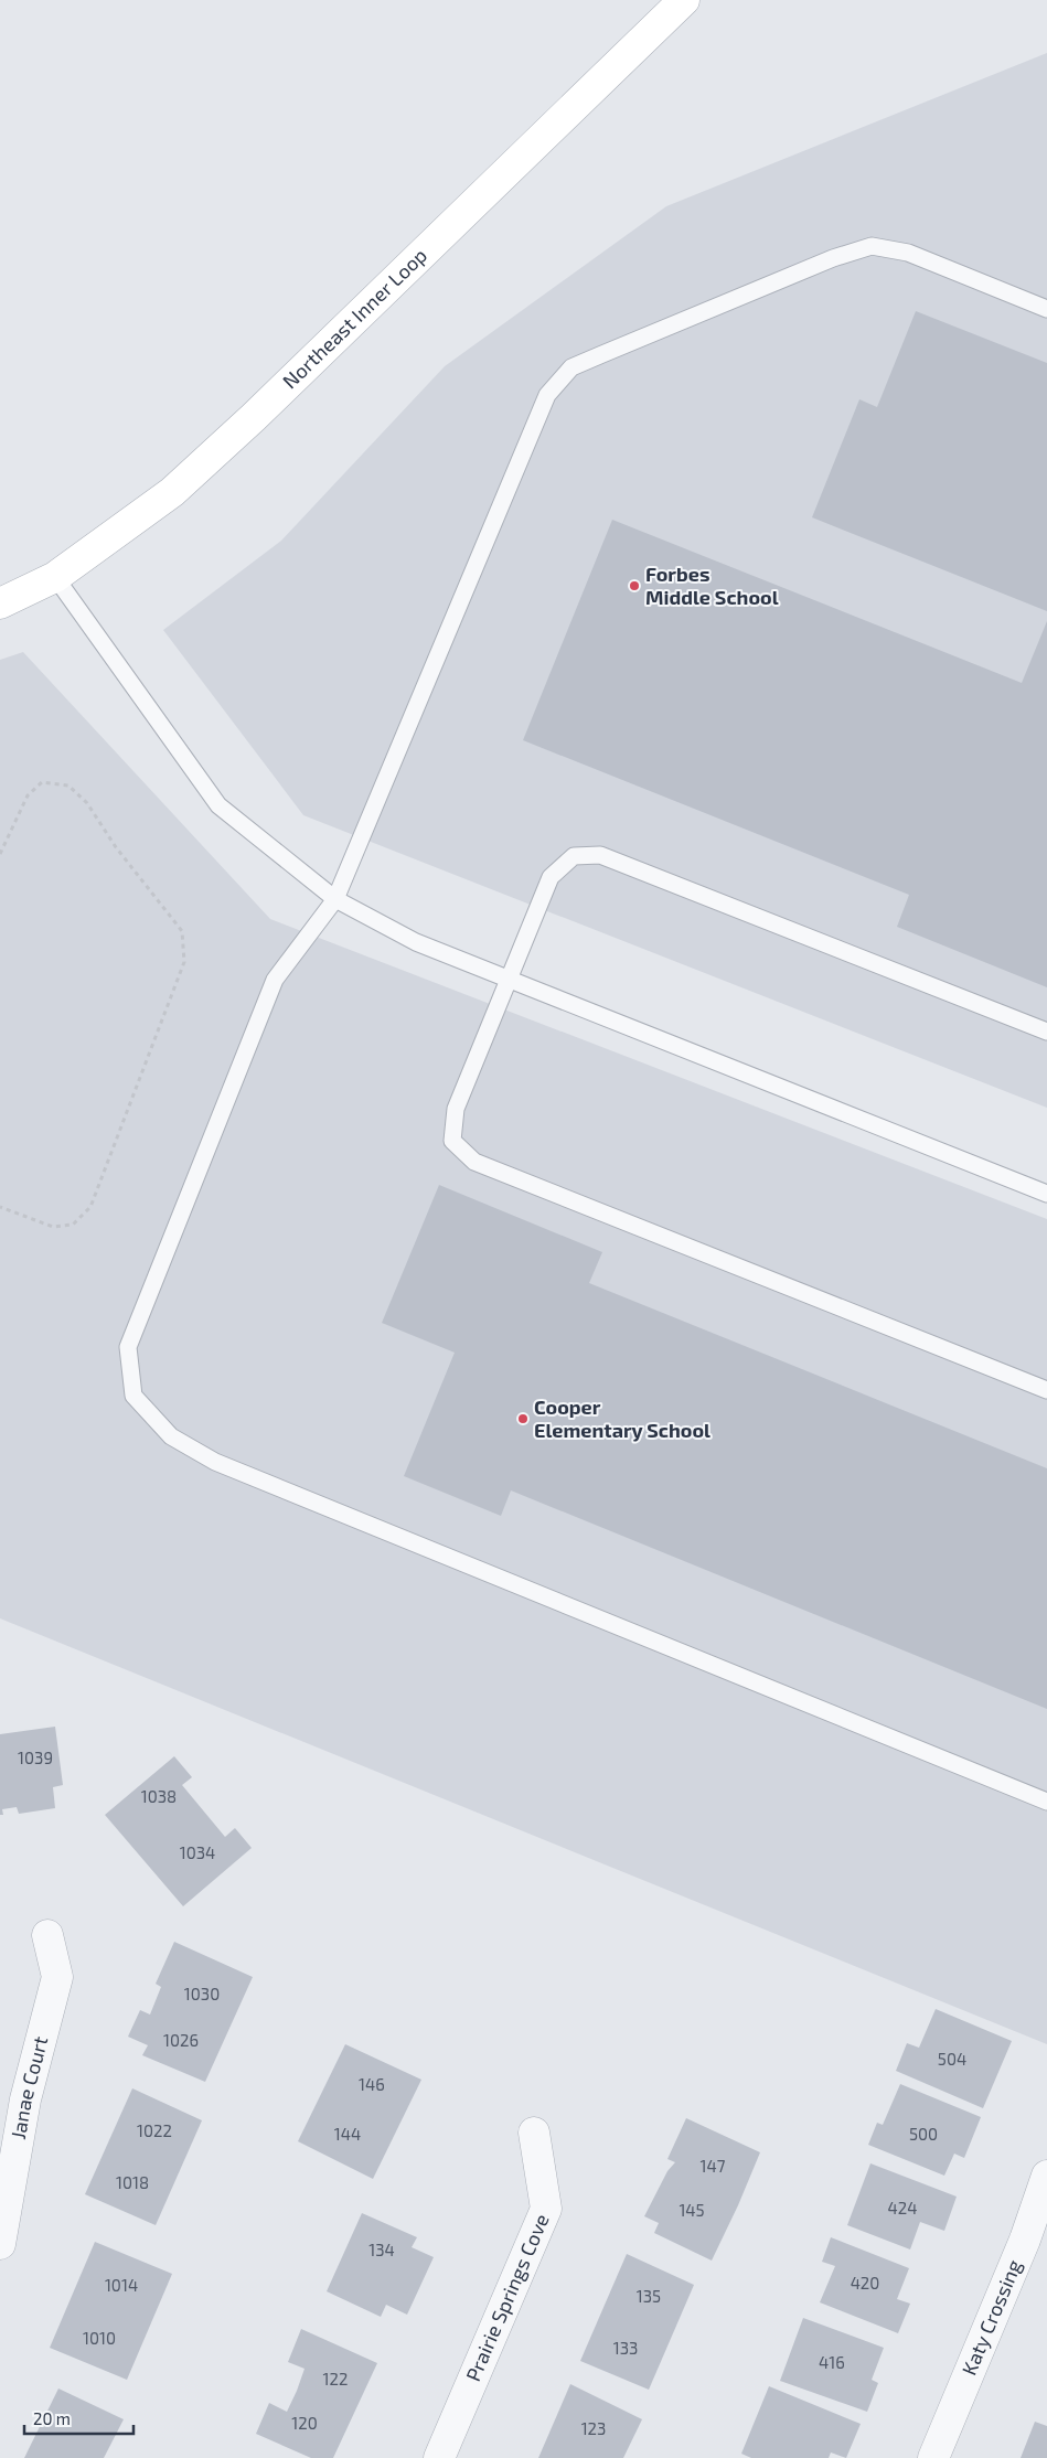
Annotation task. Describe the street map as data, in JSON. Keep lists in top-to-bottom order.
{
  "streets": {
    "main road": ["Northeast Inner Loop"],
    "street": ["Janae Court", "Prairie Springs Cove", "Katy Crossing"]
  },
  "places": ["Forbes Middle School", "Cooper Elementary School"],
  "house_numbers": [
    "1039",
    "1038",
    "1034",
    "1030",
    "1026",
    "504",
    "146",
    "1022",
    "144",
    "500",
    "147",
    "1018",
    "424",
    "145",
    "134",
    "420",
    "1014",
    "135",
    "1010",
    "133",
    "416",
    "122",
    "120",
    "123"
  ],
  "scale_bar": "20 m"
}
